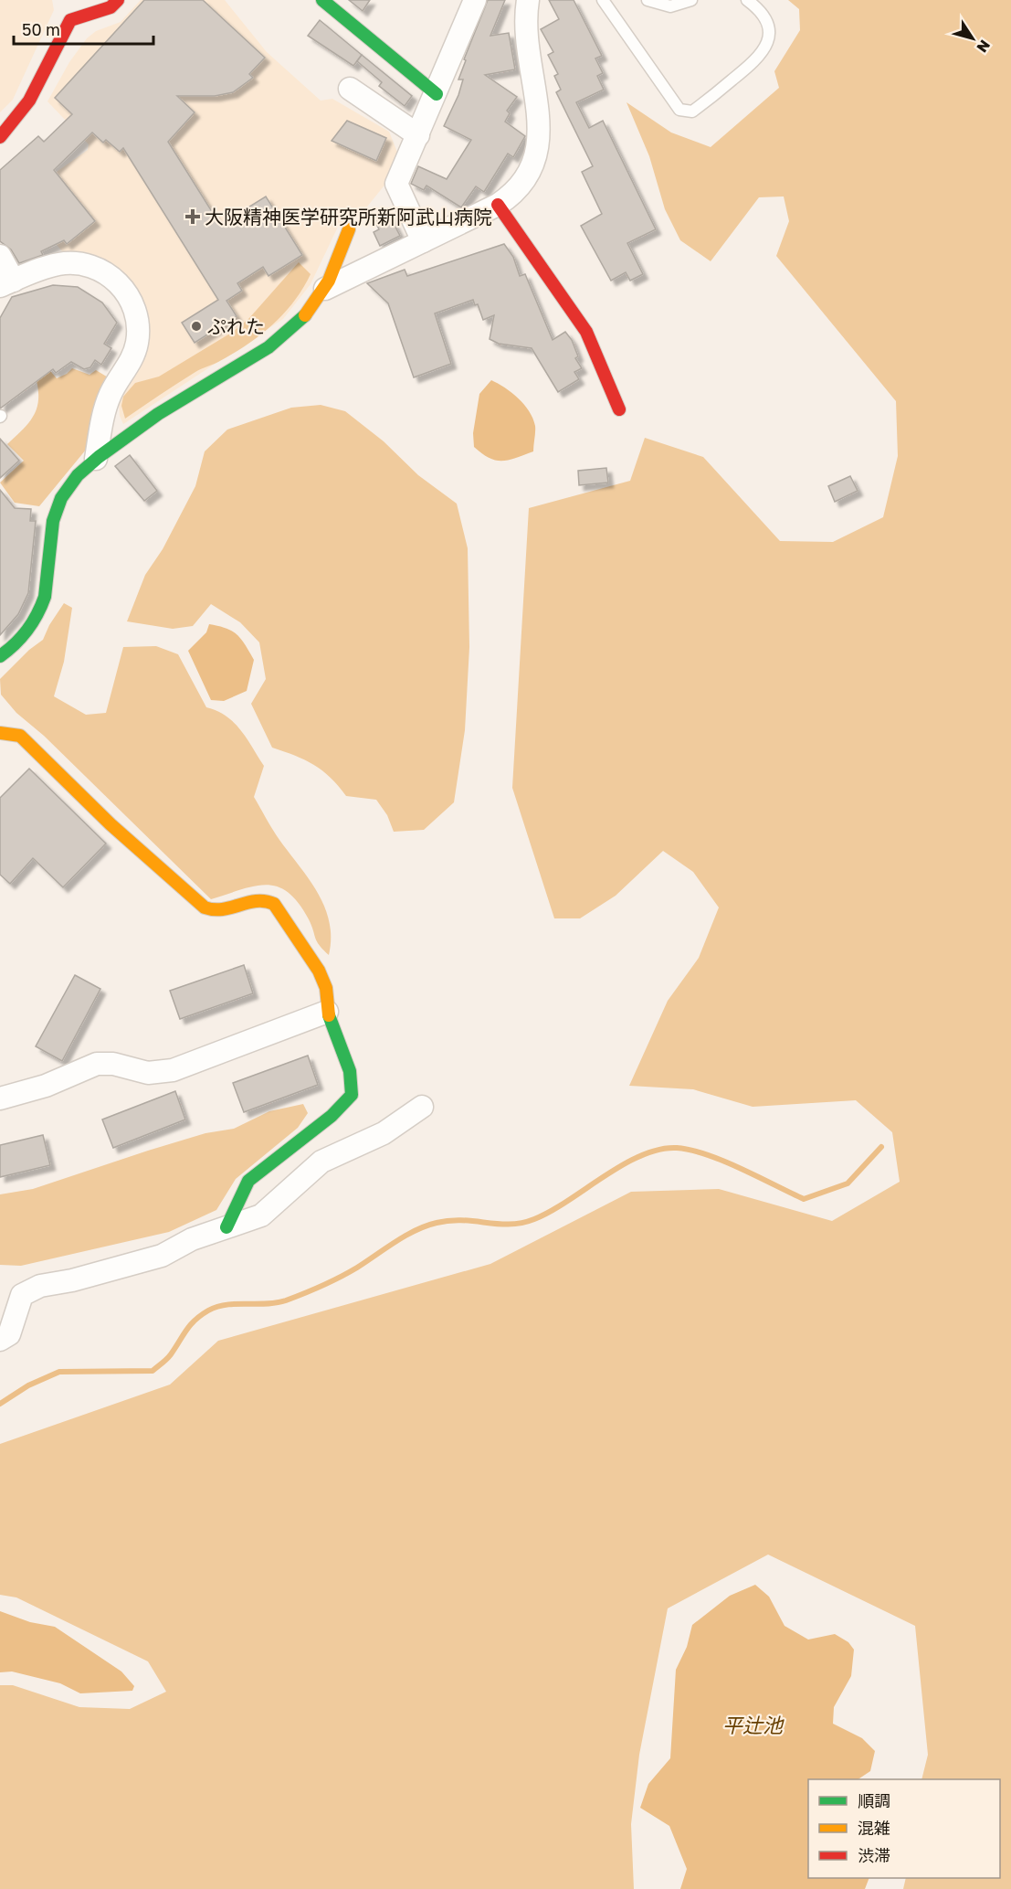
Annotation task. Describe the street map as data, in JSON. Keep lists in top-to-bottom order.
{
  "water": ["平辻池"],
  "places": {
    "health": ["大阪精神医学研究所新阿武山病院"],
    "other": ["ぷれた"]
  },
  "legend": ["順調", "混雑", "渋滞"],
  "scale_bar": "50 m",
  "north": "bottom right"
}
